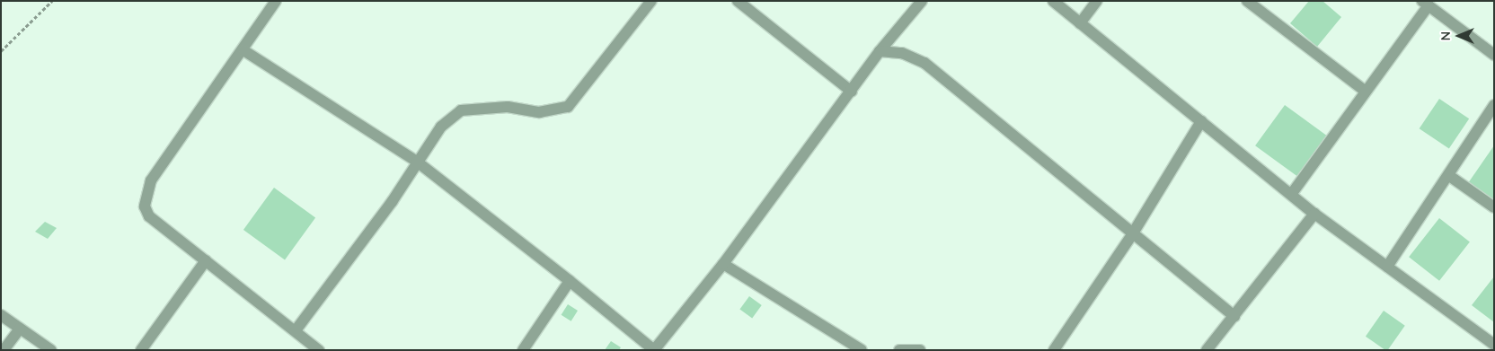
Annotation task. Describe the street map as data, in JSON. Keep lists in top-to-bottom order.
{
  "north": "left"
}
